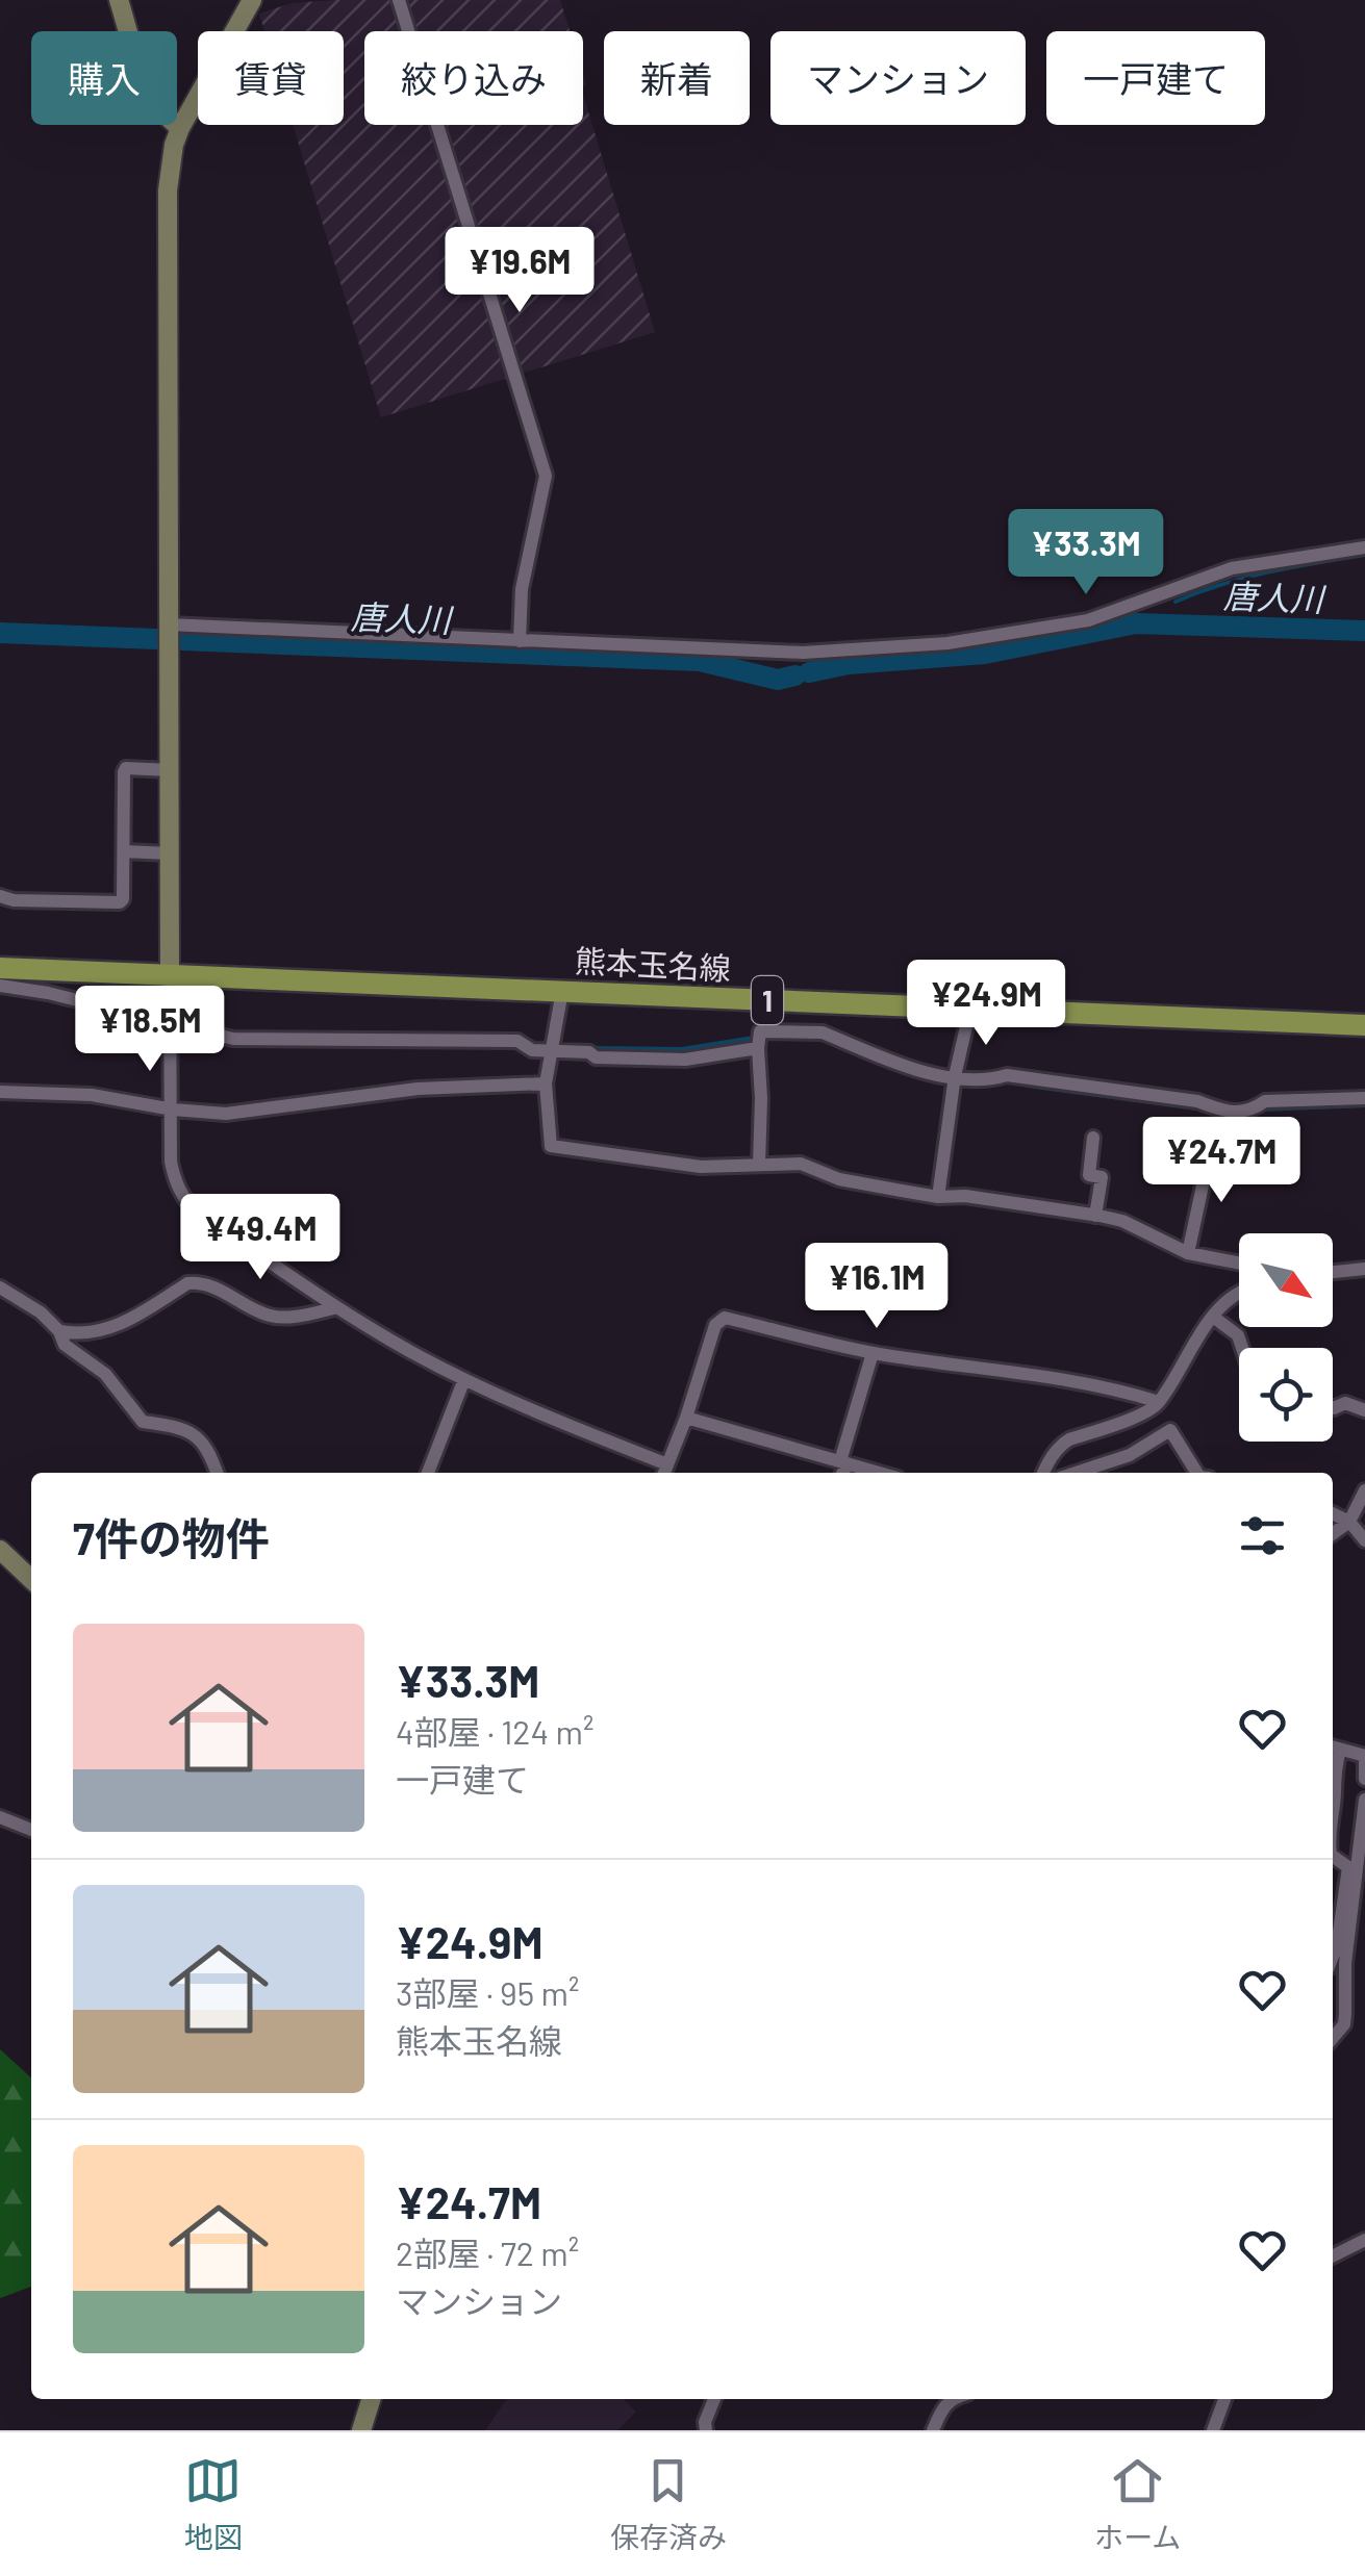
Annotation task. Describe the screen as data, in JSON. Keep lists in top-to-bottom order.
{
  "streets": {
    "main road": ["熊本玉名線", "1"]
  },
  "water": ["唐人川"],
  "north": "bottom right",
  "page": {
    "chip": [
      "購入",
      "賃貸",
      "絞り込み",
      "新着",
      "マンション",
      "一戸建て"
    ],
    "price": [
      "¥19.6M",
      "¥33.3M",
      "¥24.9M",
      "¥18.5M",
      "¥24.7M",
      "¥49.4M",
      "¥16.1M"
    ],
    "heading": "7件の物件",
    "list": [
      {
        "name": "¥33.3M",
        "note": "4部屋 · 124 m² · 一戸建て"
      },
      {
        "name": "¥24.9M",
        "note": "3部屋 · 95 m² · 熊本玉名線"
      },
      {
        "name": "¥24.7M",
        "note": "2部屋 · 72 m² · マンション"
      }
    ],
    "tabs": ["地図", "保存済み", "ホーム"]
  }
}
